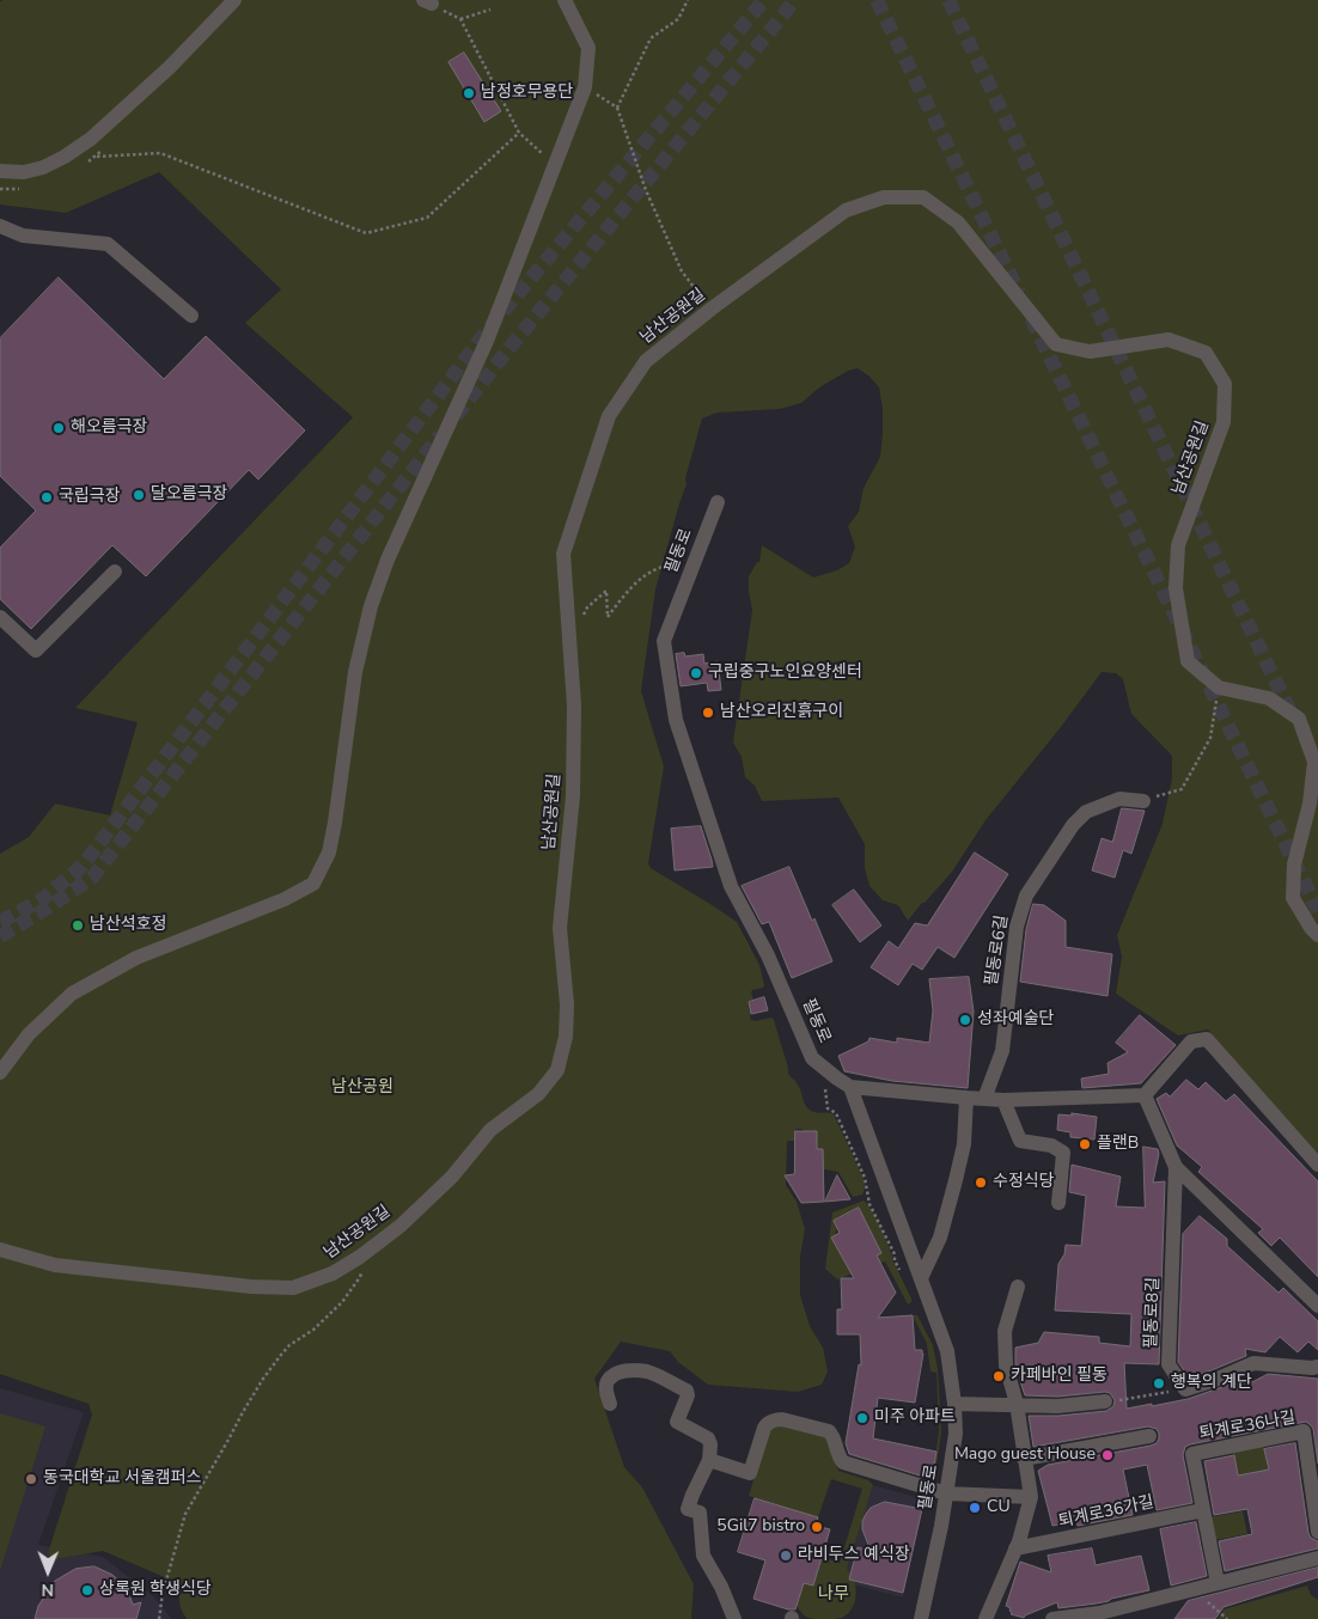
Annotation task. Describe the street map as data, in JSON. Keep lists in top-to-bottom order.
{
  "streets": {
    "street": [
      "남산공원길",
      "필동로",
      "필동로6길",
      "필동로8길",
      "퇴계로36나길",
      "퇴계로36가길"
    ]
  },
  "crossings": [
    ["퇴계로36나길", "퇴계로36가길"]
  ],
  "parks": ["남산공원", "나무"],
  "places": [
    "남정호무용단",
    "해오름극장",
    "달오름극장",
    "국립극장",
    "구립중구노인요양센터",
    "남산오리진흙구이",
    "남산석호정",
    "성좌예술단",
    "플랜B",
    "수정식당",
    "카페바인 필동",
    "행복의 계단",
    "미주 아파트",
    "Mago guest House",
    "동국대학교 서울캠퍼스",
    "CU",
    "5Gil7 bistro",
    "라비두스 예식장",
    "상록원 학생식당"
  ],
  "north": "bottom"
}
